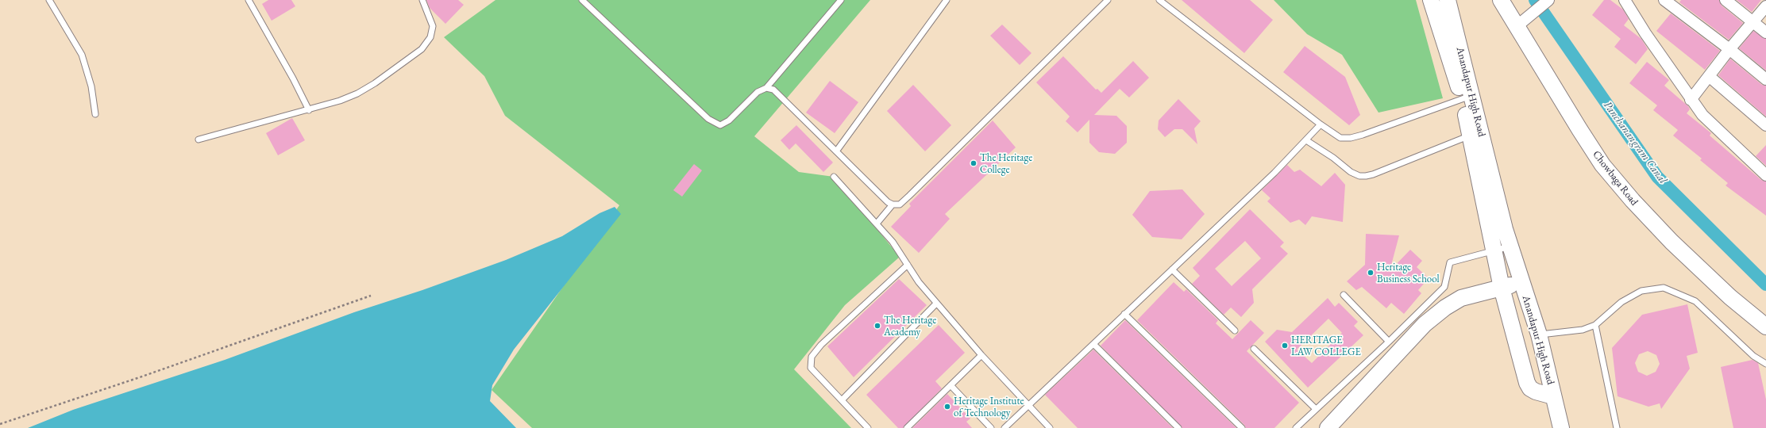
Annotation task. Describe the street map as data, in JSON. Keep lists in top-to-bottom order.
{
  "streets": {
    "main road": ["Anandapur High Road", "Chowbaga Road"]
  },
  "water": ["Panchanangram Canal"],
  "places": [
    "The Heritage College",
    "Heritage Business School",
    "The Heritage Academy",
    "HERITAGE LAW COLLEGE",
    "Heritage Institute of Technology"
  ]
}
